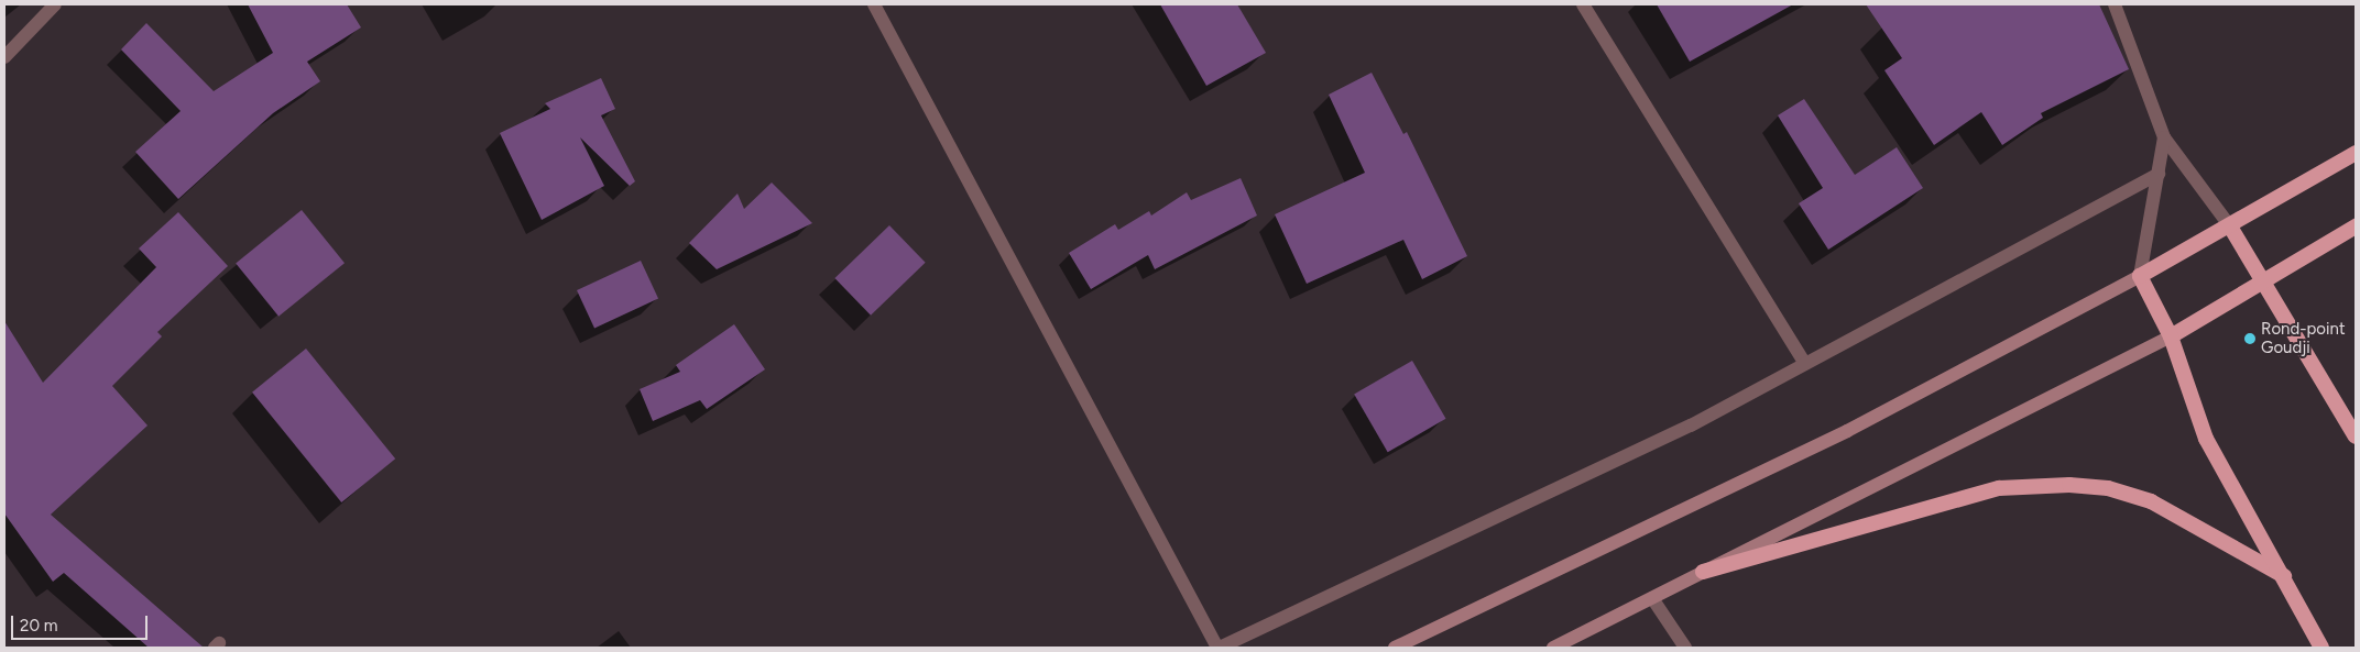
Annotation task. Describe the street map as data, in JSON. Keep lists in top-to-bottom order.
{
  "places": ["Rond-point Goudji"],
  "scale_bar": "20 m"
}
